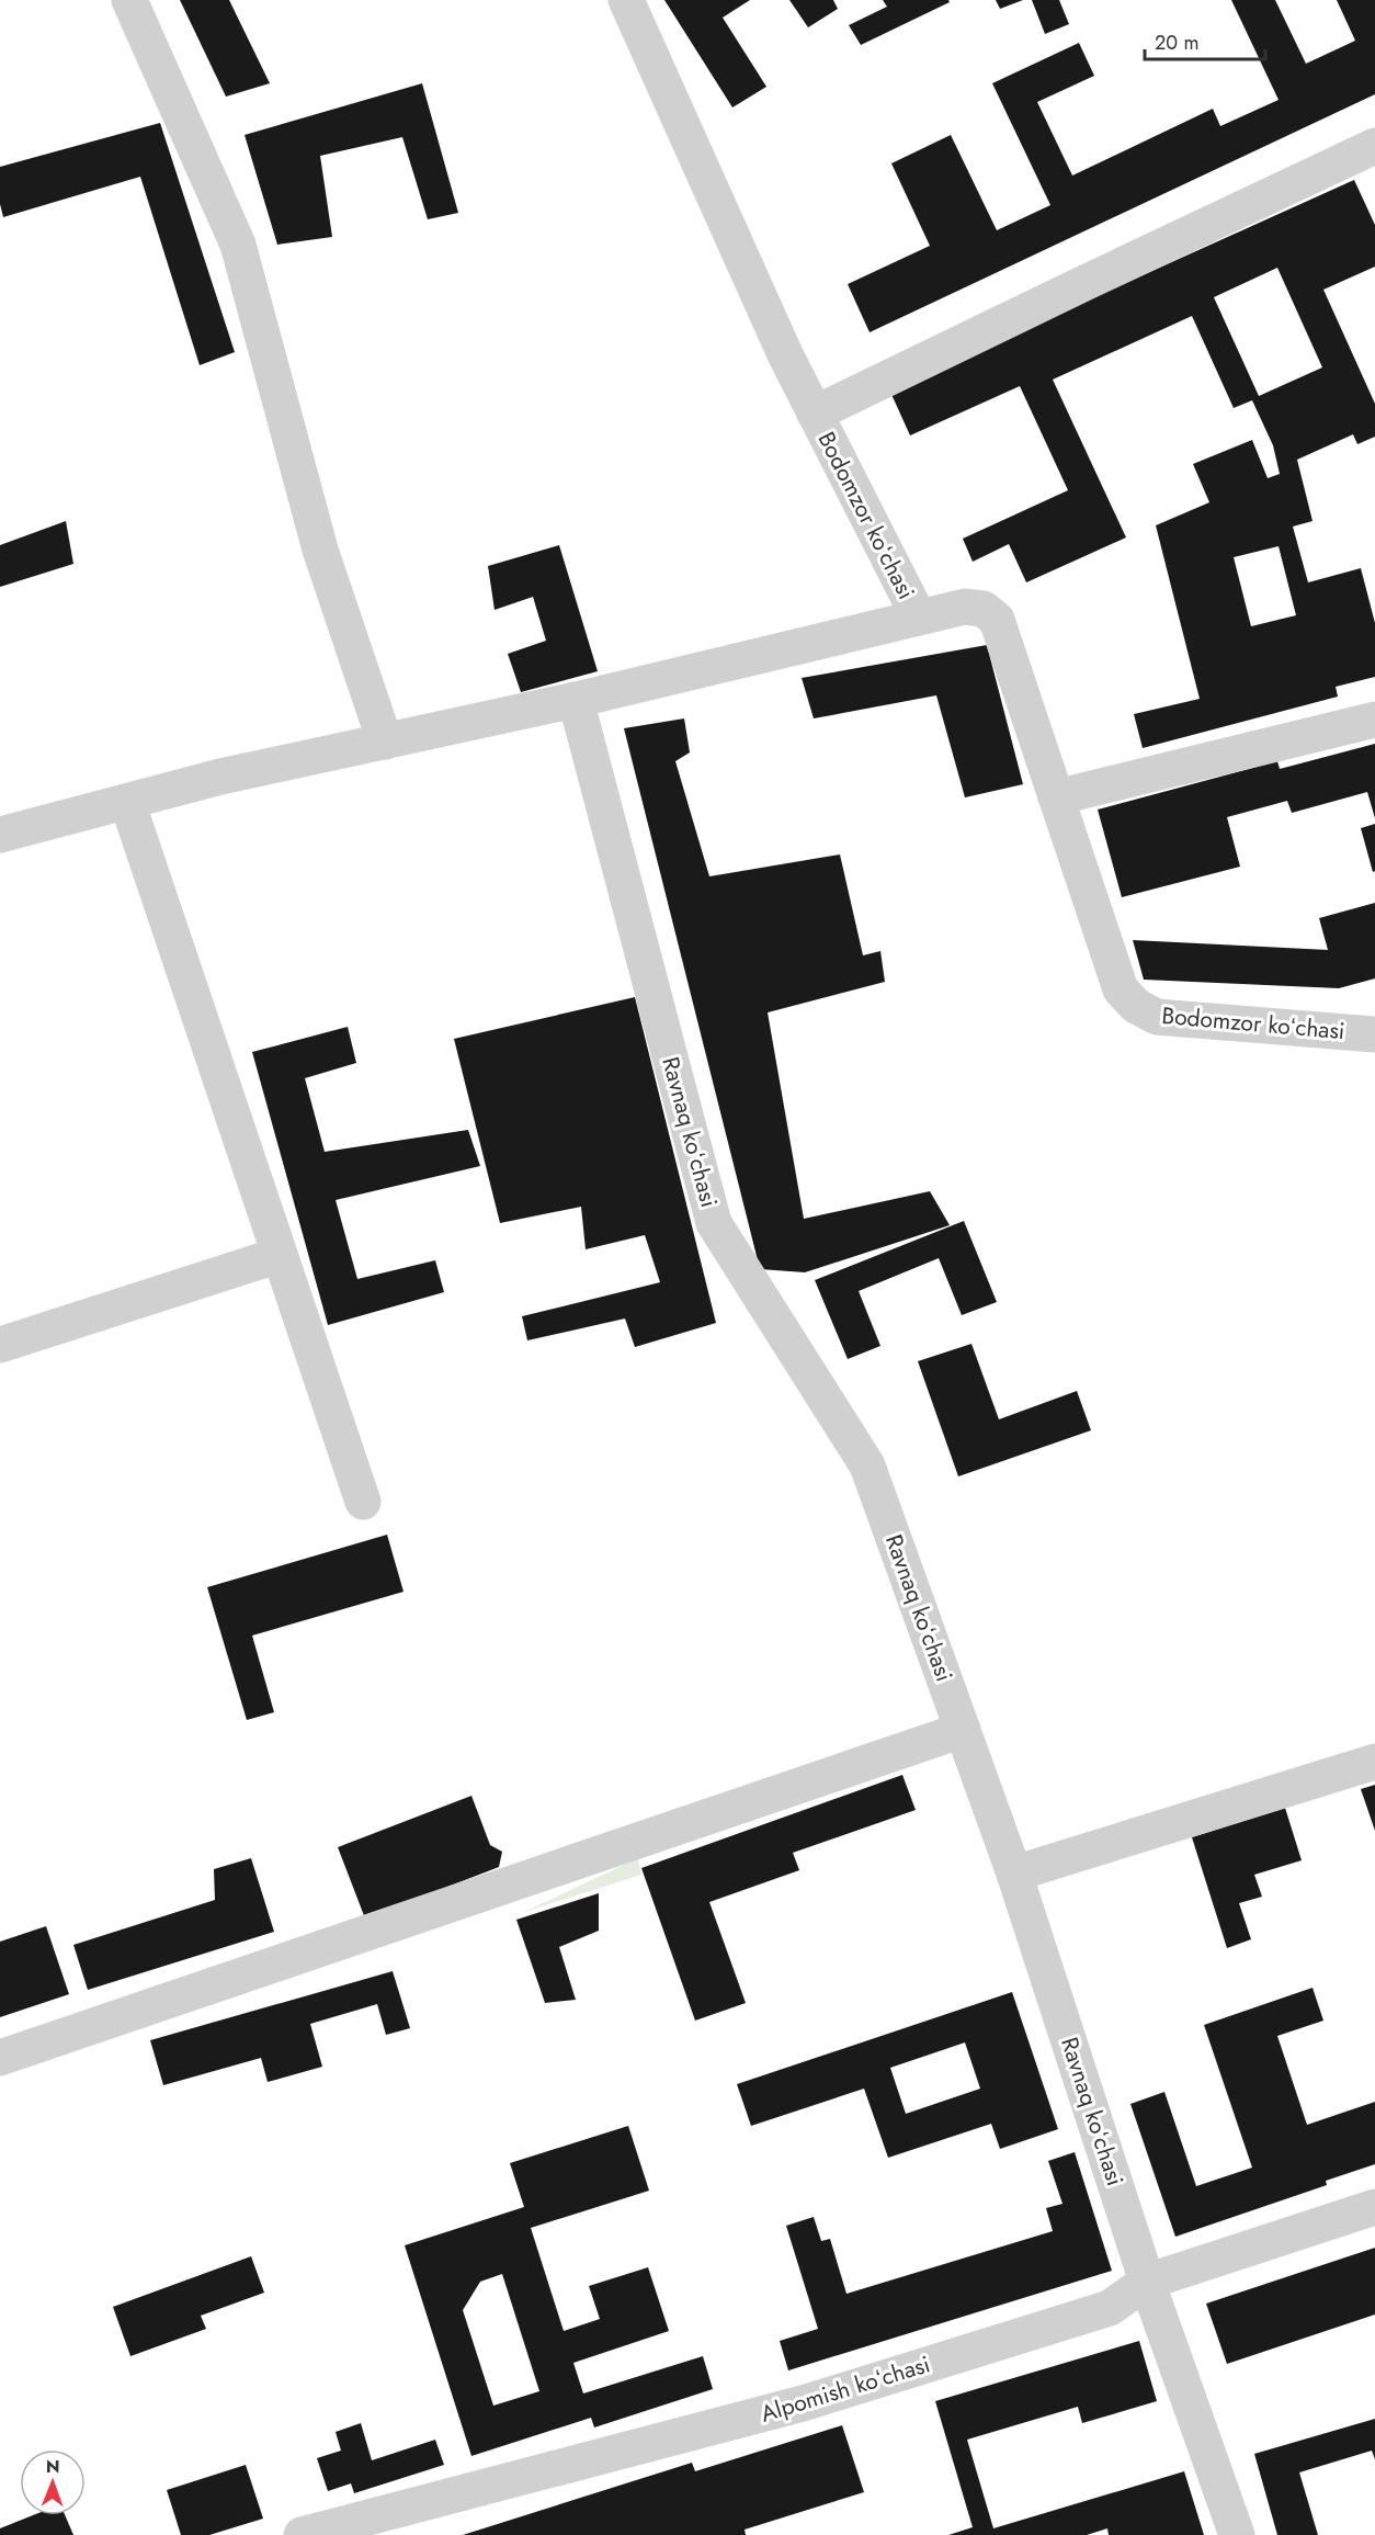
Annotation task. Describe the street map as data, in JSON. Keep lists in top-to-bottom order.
{
  "streets": {
    "street": ["Bodomzor koʻchasi", "Ravnaq koʻchasi", "Alpomish koʻchasi"]
  },
  "crossings": [
    ["Ravnaq koʻchasi", "Alpomish koʻchasi"]
  ],
  "scale_bar": "20 m",
  "north": "top"
}
